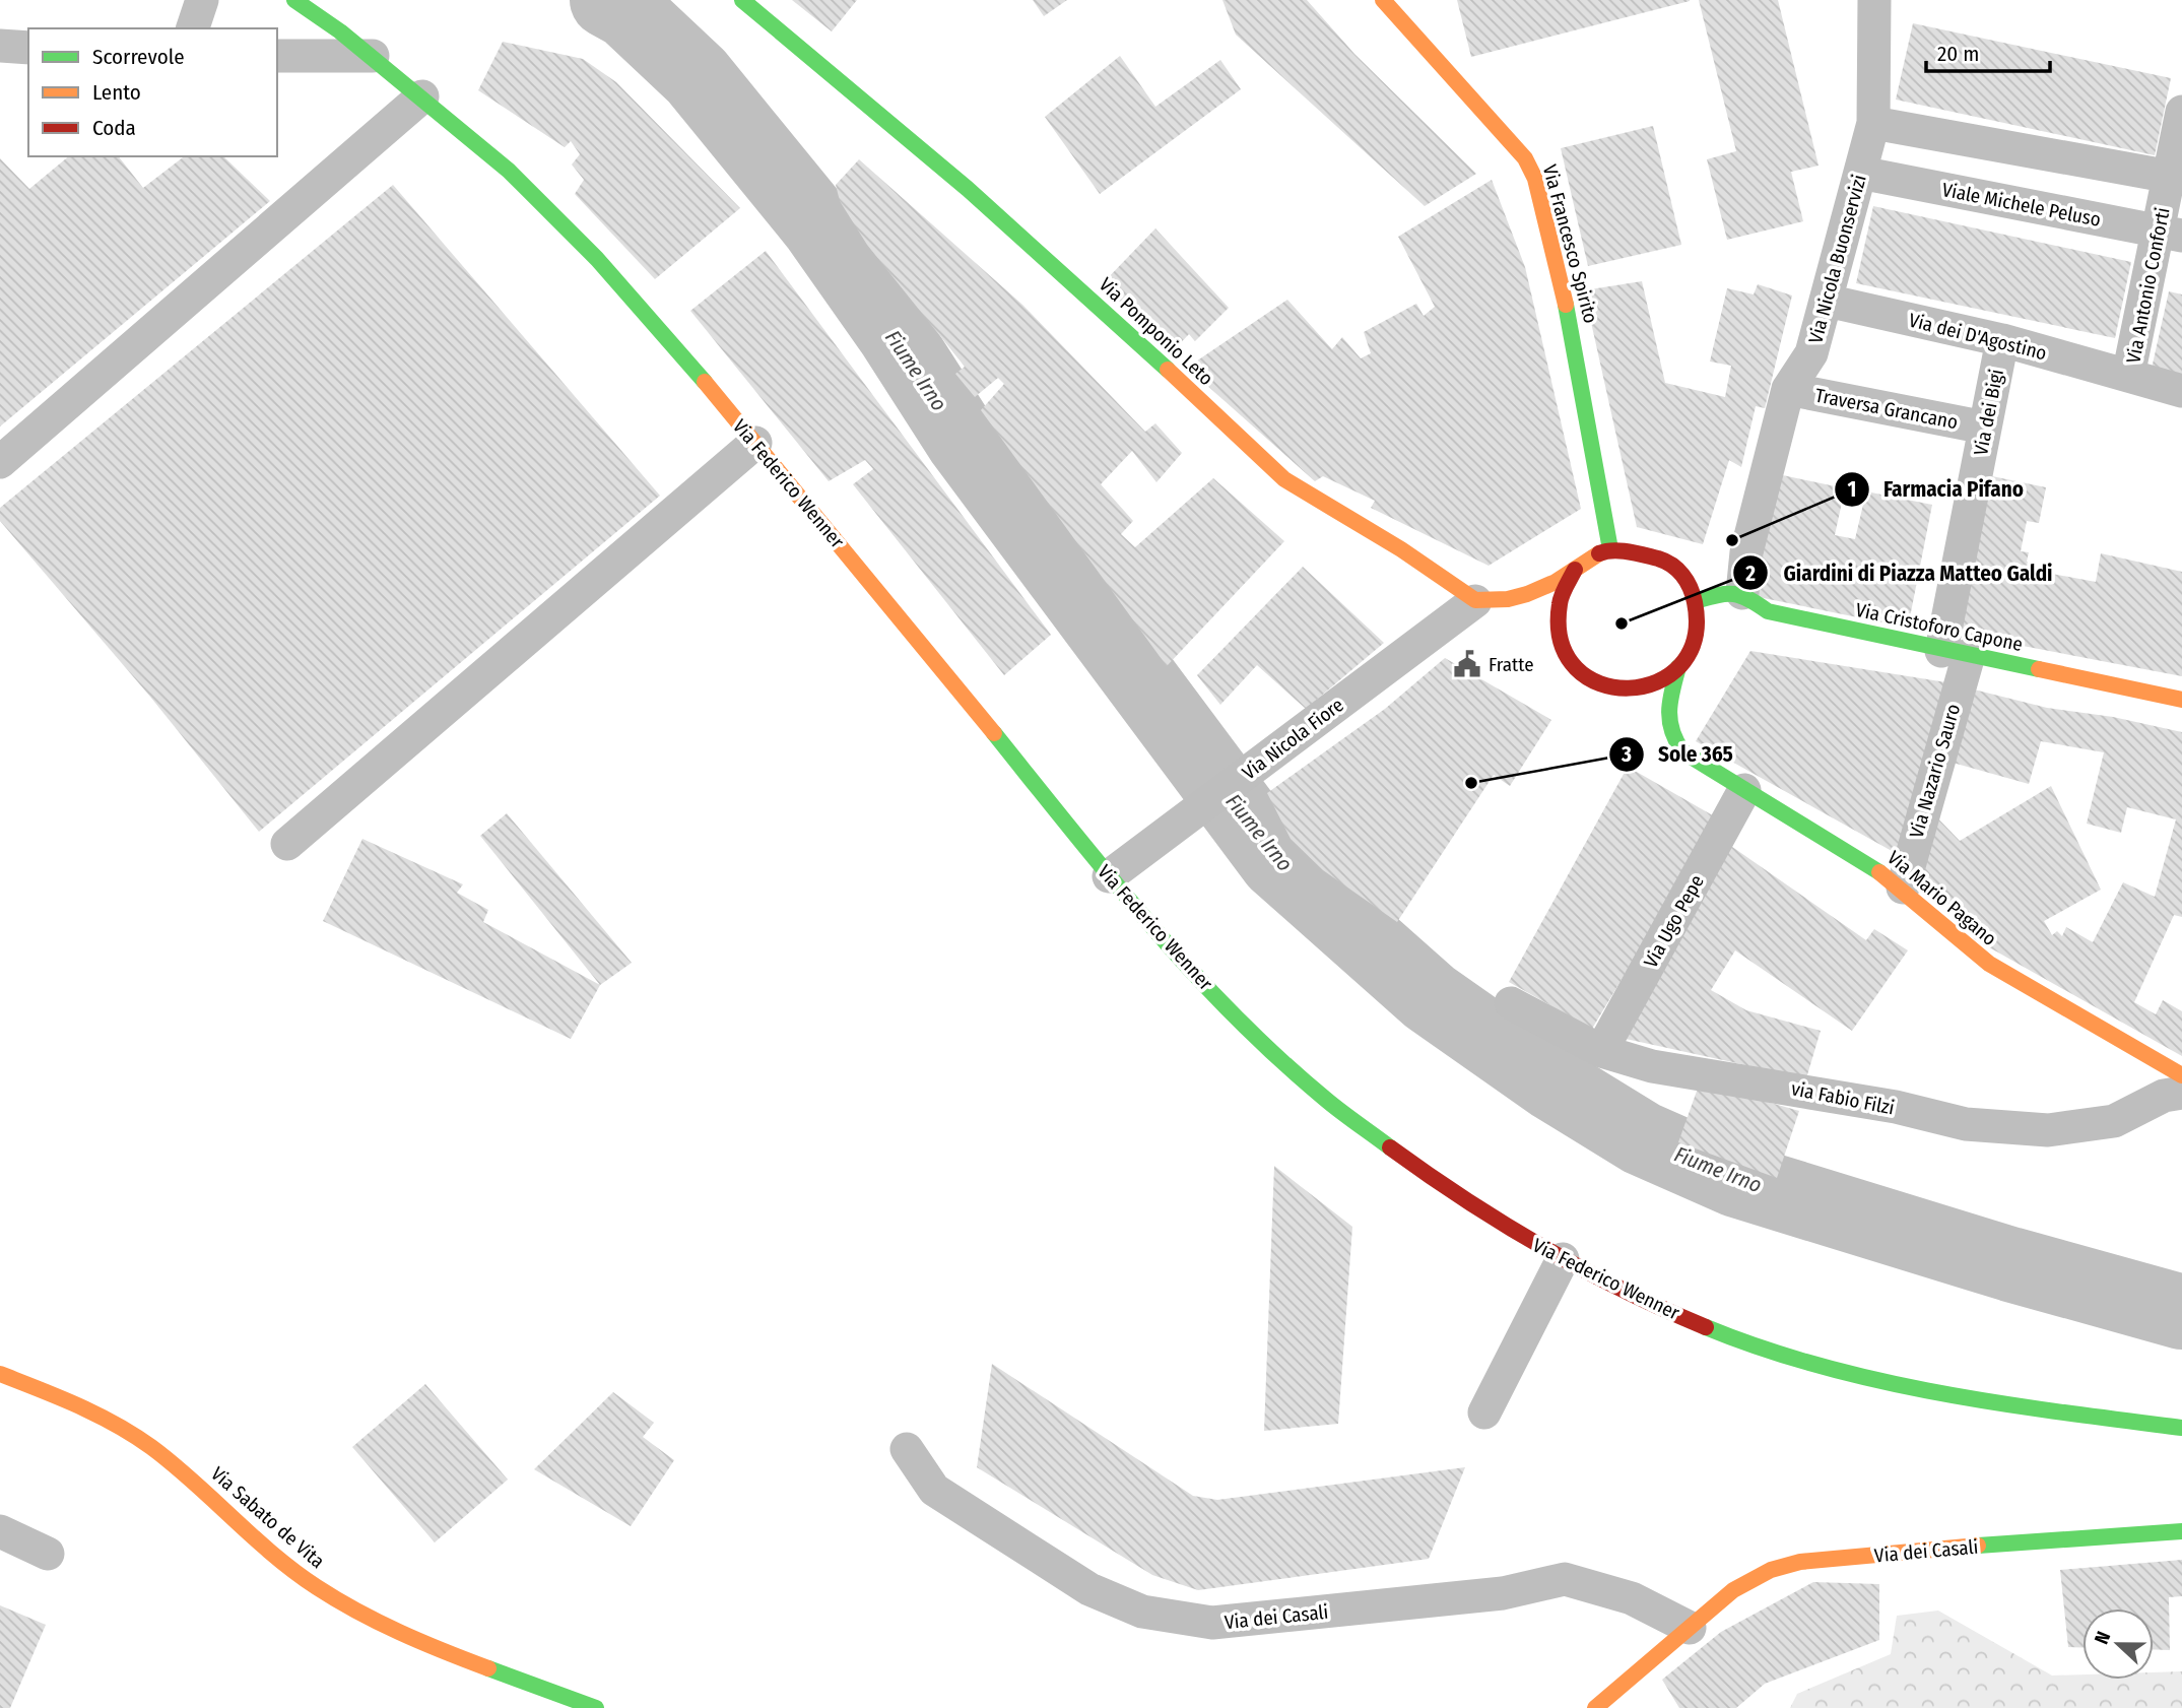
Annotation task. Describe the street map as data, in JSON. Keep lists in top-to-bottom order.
{
  "streets": {
    "main road": [
      "Via Francesco Spirito",
      "Via Pomponio Leto",
      "Via Federico Wenner",
      "Via Cristoforo Capone",
      "Via Mario Pagano",
      "Via Sabato de Vita",
      "Via dei Casali"
    ],
    "street": [
      "Viale Michele Peluso",
      "Via Nicola Buonservizi",
      "Via Antonio Conforti",
      "Via dei D'Agostino",
      "Traversa Grancano",
      "Via dei Bigi",
      "Via Nicola Fiore",
      "Via Nazario Sauro",
      "Via Ugo Pepe",
      "via Fabio Filzi"
    ]
  },
  "crossings": [
    ["Viale Michele Peluso", "Via Nicola Buonservizi"],
    ["Viale Michele Peluso", "Via Antonio Conforti"],
    ["Via Francesco Spirito", "Via Mario Pagano"],
    ["Via Nicola Buonservizi", "Via dei D'Agostino"],
    ["Via Nicola Buonservizi", "Traversa Grancano"],
    ["Via Nicola Buonservizi", "Via Cristoforo Capone"],
    ["Via Antonio Conforti", "Via dei D'Agostino"],
    ["Via Pomponio Leto", "Via Nicola Fiore"],
    ["Via dei D'Agostino", "Via dei Bigi"],
    ["Traversa Grancano", "Via dei Bigi"],
    ["Via dei Bigi", "Via Cristoforo Capone"],
    ["Via dei Bigi", "Via Nazario Sauro"],
    ["Via Federico Wenner", "Via Nicola Fiore"],
    ["Via Cristoforo Capone", "Via Nazario Sauro"],
    ["Via Nazario Sauro", "Via Mario Pagano"],
    ["Via Mario Pagano", "Via Ugo Pepe"],
    ["Via Ugo Pepe", "via Fabio Filzi"]
  ],
  "water": ["Fiume Irno"],
  "places": {
    "other": ["Farmacia Pifano", "Giardini di Piazza Matteo Galdi", "Sole 365"],
    "public building": ["Fratte"]
  },
  "legend": ["Scorrevole", "Lento", "Coda"],
  "scale_bar": "20 m",
  "north": "left"
}
